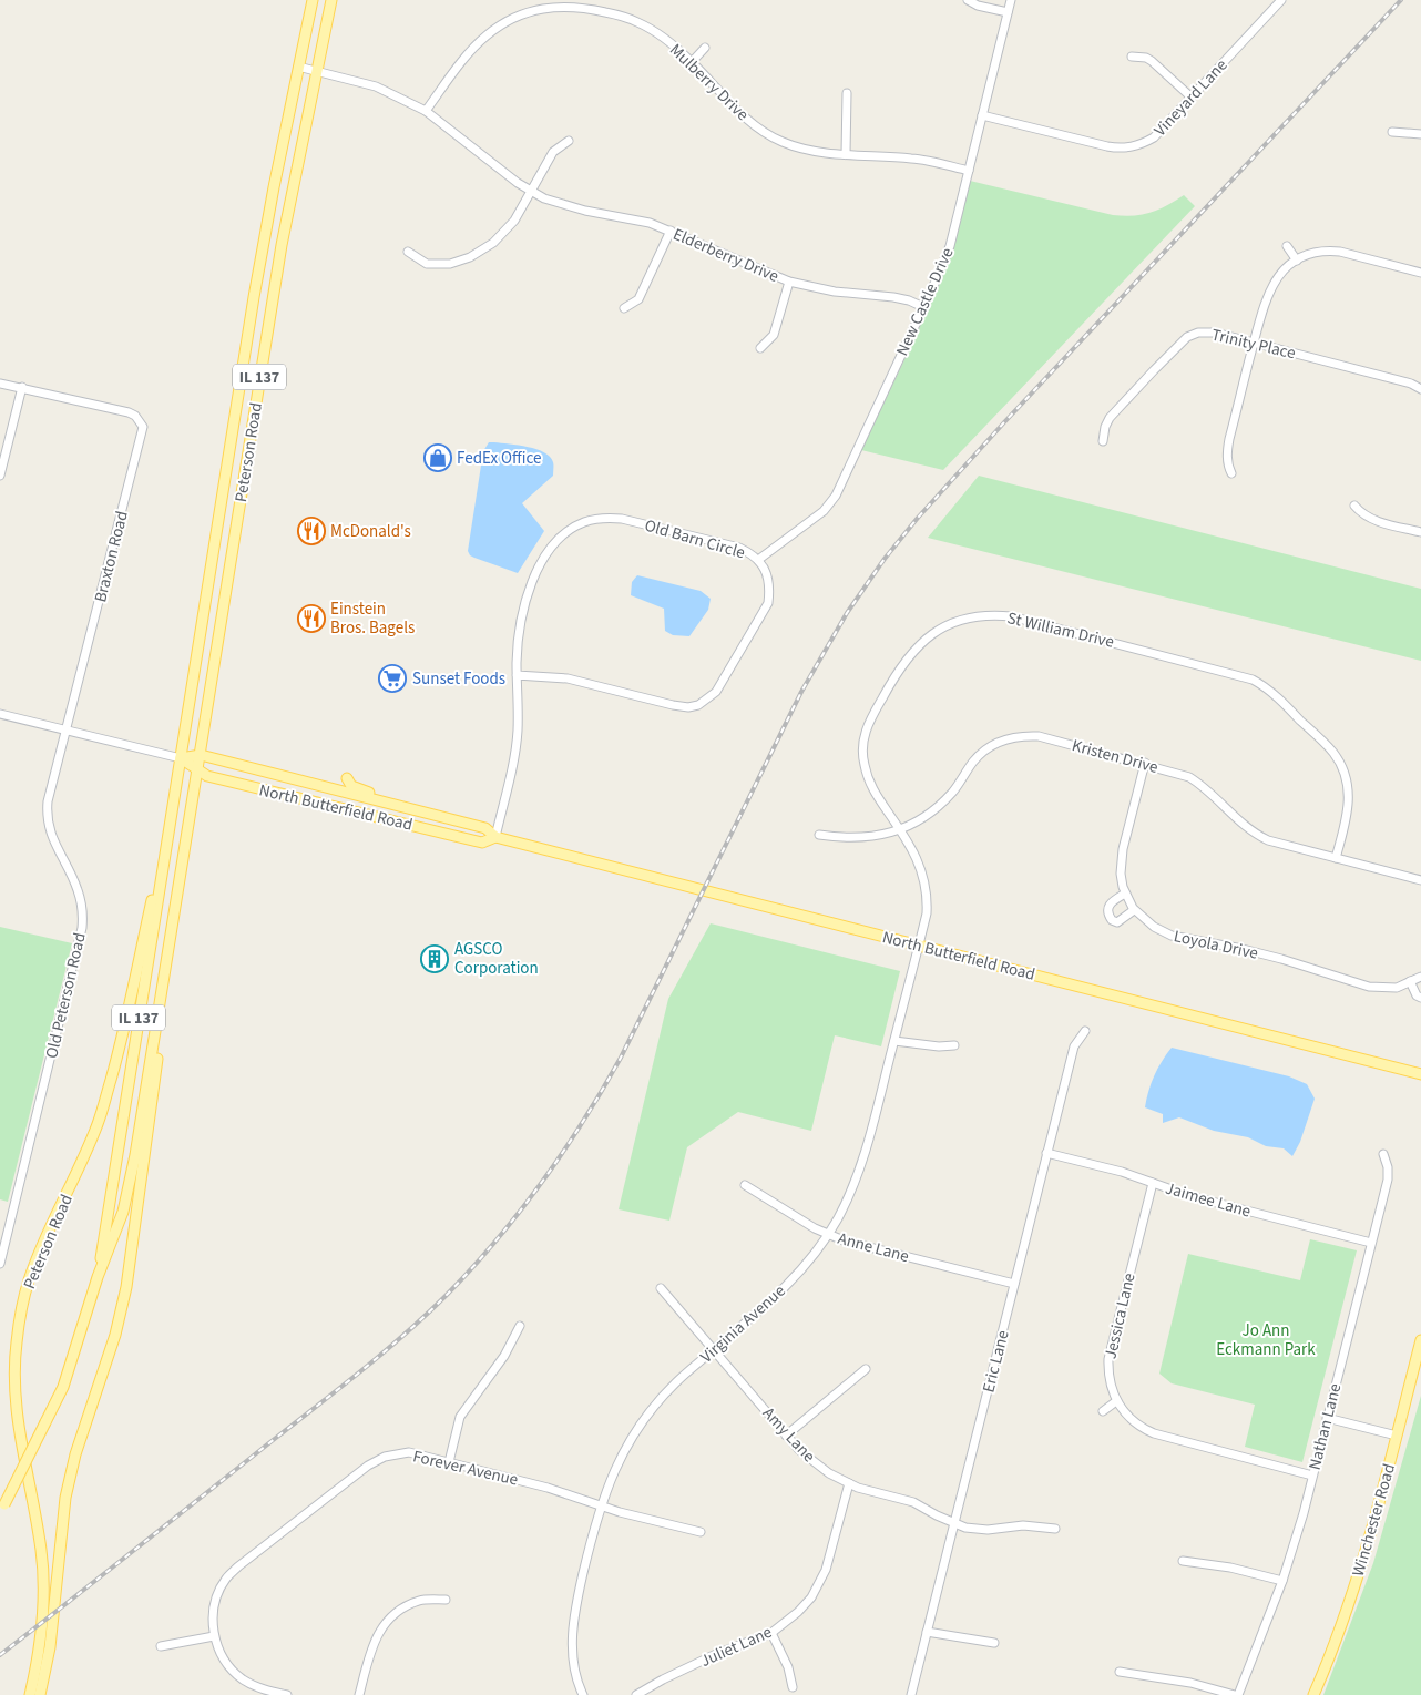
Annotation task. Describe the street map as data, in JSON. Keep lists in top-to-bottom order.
{
  "streets": {
    "main road": [
      "IL 137",
      "Peterson Road",
      "North Butterfield Road",
      "Winchester Road"
    ],
    "street": [
      "Mulberry Drive",
      "Vineyard Lane",
      "Elderberry Drive",
      "New Castle Drive",
      "Trinity Place",
      "Old Barn Circle",
      "Braxton Road",
      "St William Drive",
      "Kristen Drive",
      "Loyola Drive",
      "Old Peterson Road",
      "Jaimee Lane",
      "Anne Lane",
      "Jessica Lane",
      "Virginia Avenue",
      "Eric Lane",
      "Nathan Lane",
      "Amy Lane",
      "Forever Avenue",
      "Juliet Lane"
    ]
  },
  "crossings": [
    ["Mulberry Drive", "New Castle Drive"],
    ["Vineyard Lane", "New Castle Drive"],
    ["Elderberry Drive", "New Castle Drive"],
    ["New Castle Drive", "Old Barn Circle"],
    ["IL 137", "Peterson Road"],
    ["Peterson Road", "North Butterfield Road"],
    ["Old Barn Circle", "North Butterfield Road"],
    ["Braxton Road", "North Butterfield Road"],
    ["Braxton Road", "Old Peterson Road"],
    ["St William Drive", "Kristen Drive"],
    ["St William Drive", "North Butterfield Road"],
    ["St William Drive", "Virginia Avenue"],
    ["Kristen Drive", "Loyola Drive"],
    ["North Butterfield Road", "Old Peterson Road"],
    ["North Butterfield Road", "Virginia Avenue"],
    ["Jaimee Lane", "Jessica Lane"],
    ["Jaimee Lane", "Eric Lane"],
    ["Jaimee Lane", "Nathan Lane"],
    ["Anne Lane", "Virginia Avenue"],
    ["Anne Lane", "Eric Lane"],
    ["Jessica Lane", "Nathan Lane"],
    ["Virginia Avenue", "Amy Lane"],
    ["Virginia Avenue", "Forever Avenue"],
    ["Eric Lane", "Amy Lane"],
    ["Amy Lane", "Juliet Lane"]
  ],
  "parks": ["Jo Ann Eckmann Park"],
  "places": {
    "shop": ["FedEx Office"],
    "restaurant": ["McDonald's", "Einstein Bros. Bagels"],
    "supermarket": ["Sunset Foods"],
    "building": ["AGSCO Corporation"]
  }
}
